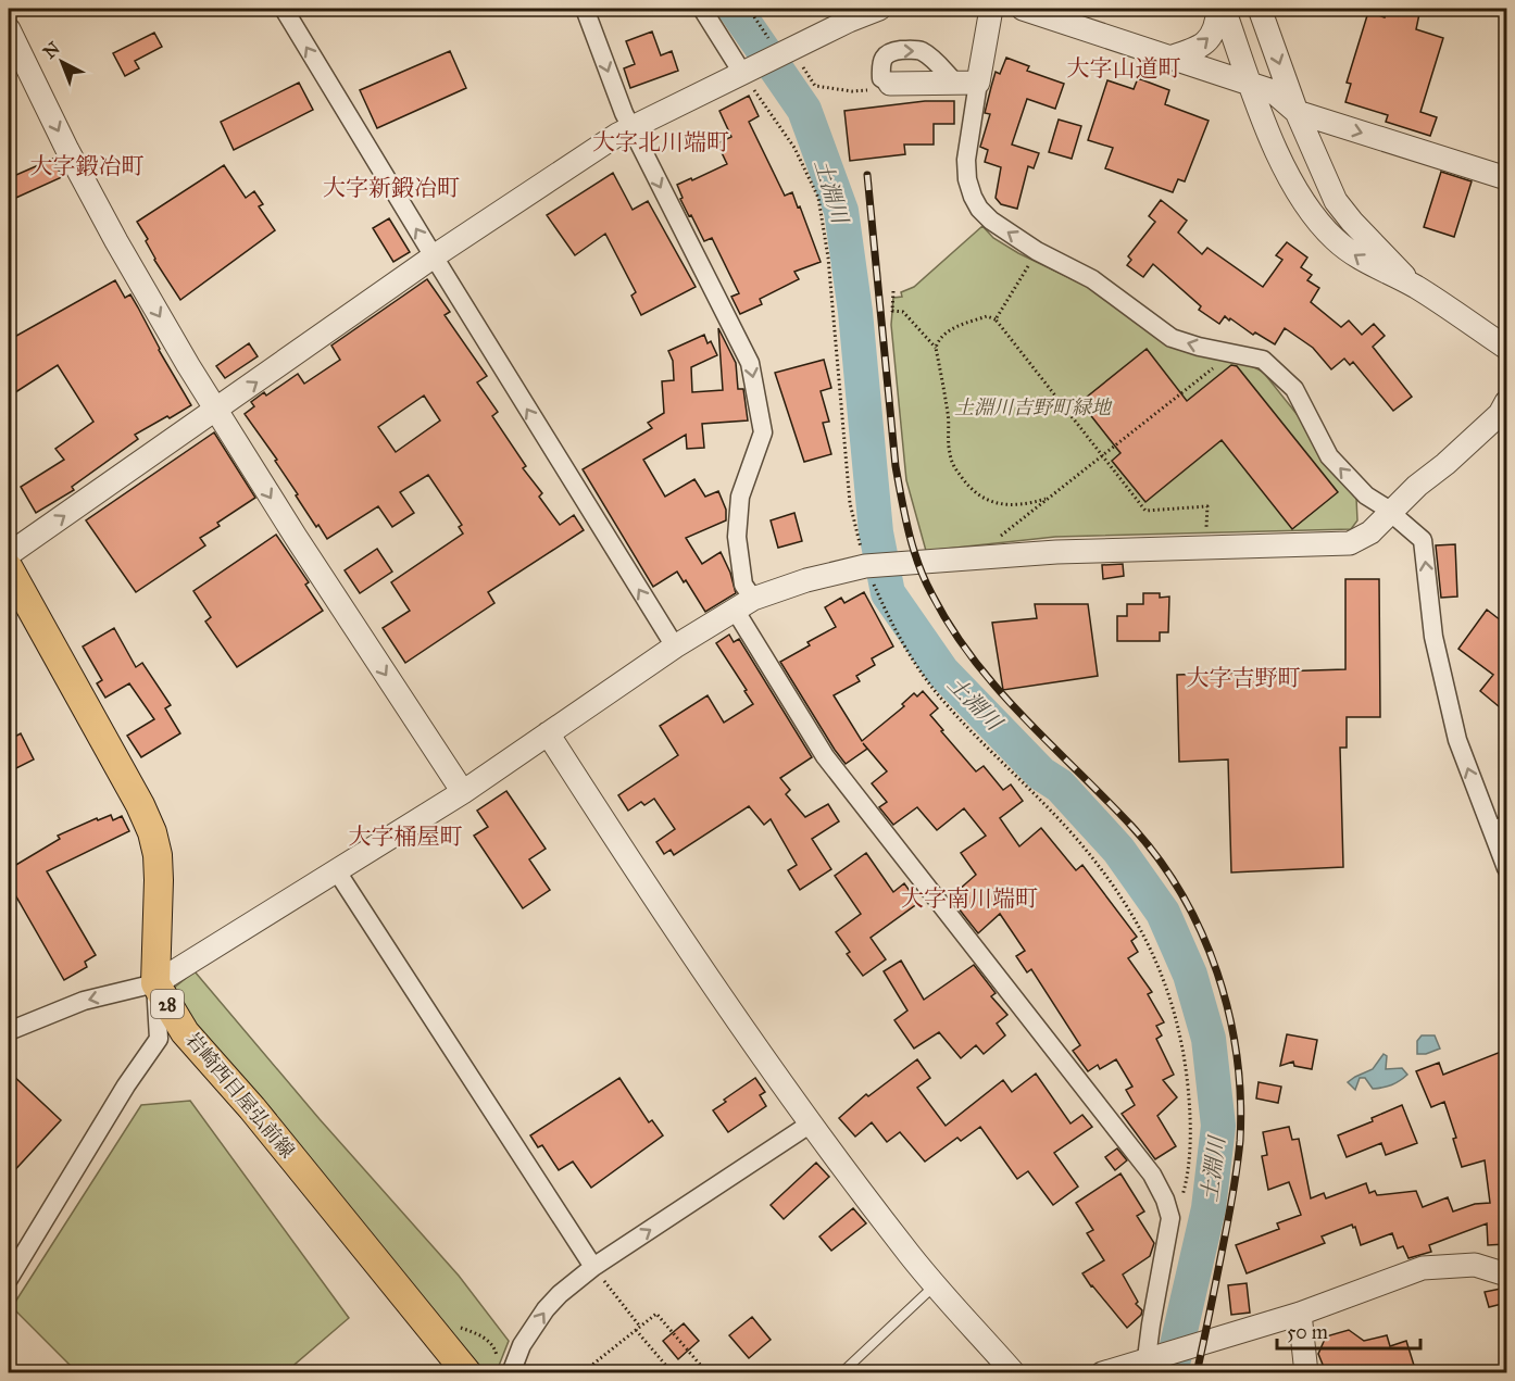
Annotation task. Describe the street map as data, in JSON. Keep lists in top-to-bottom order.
{
  "streets": {
    "main road": ["28", "岩崎西目屋弘前線"]
  },
  "crossings": [
    ["28", "岩崎西目屋弘前線"]
  ],
  "districts": [
    "大字山道町",
    "大字北川端町",
    "大字鍛冶町",
    "大字新鍛冶町",
    "大字吉野町",
    "大字桶屋町",
    "大字南川端町"
  ],
  "water": ["土淵川"],
  "parks": ["土淵川吉野町緑地"],
  "scale_bar": "50 m",
  "north": "top left"
}
